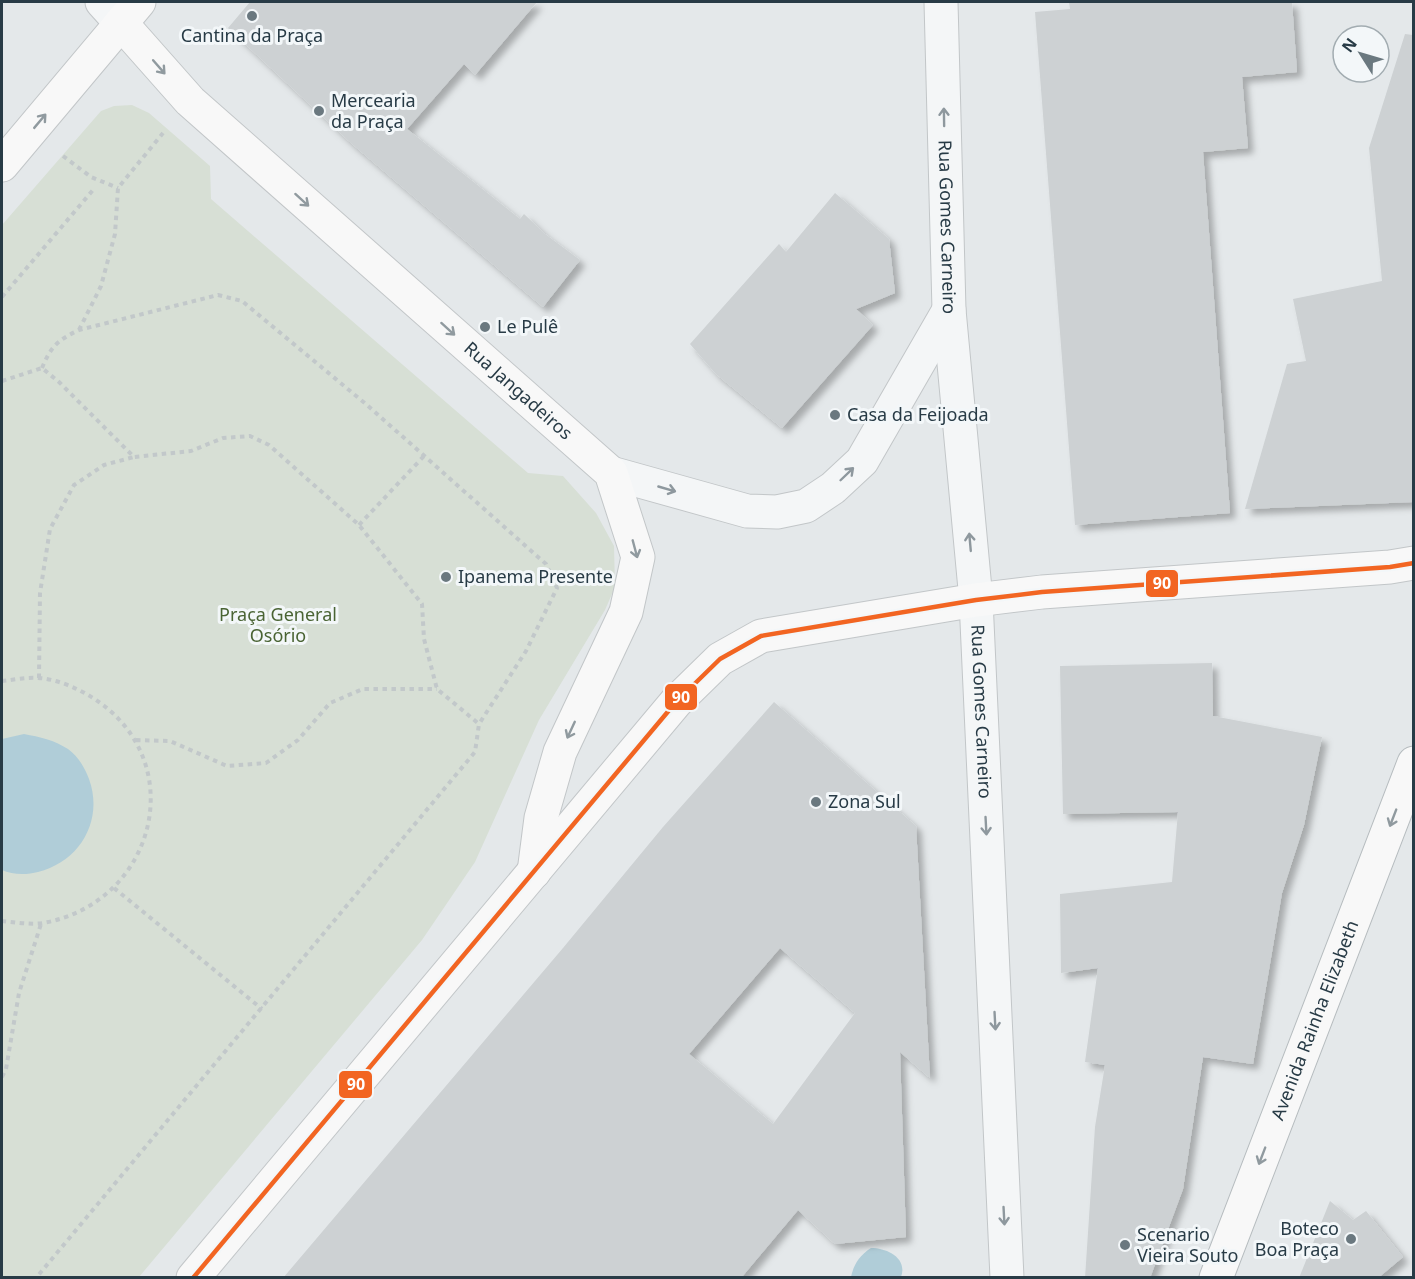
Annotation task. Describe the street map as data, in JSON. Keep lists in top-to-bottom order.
{
  "streets": {
    "main road": ["Rua Jangadeiros", "Avenida Rainha Elizabeth"],
    "street": ["Rua Gomes Carneiro"]
  },
  "crossings": [
    ["Rua Gomes Carneiro", "Rua Jangadeiros"]
  ],
  "one_way": ["Avenida Rainha Elizabeth"],
  "parks": ["Praça General Osório"],
  "places": [
    "Cantina da Praça",
    "Mercearia da Praça",
    "Le Pulê",
    "Casa da Feijoada",
    "Ipanema Presente",
    "Zona Sul",
    "Boteco Boa Praça",
    "Scenario Vieira Souto"
  ],
  "lines": ["transit line 90"],
  "north": "top left"
}
